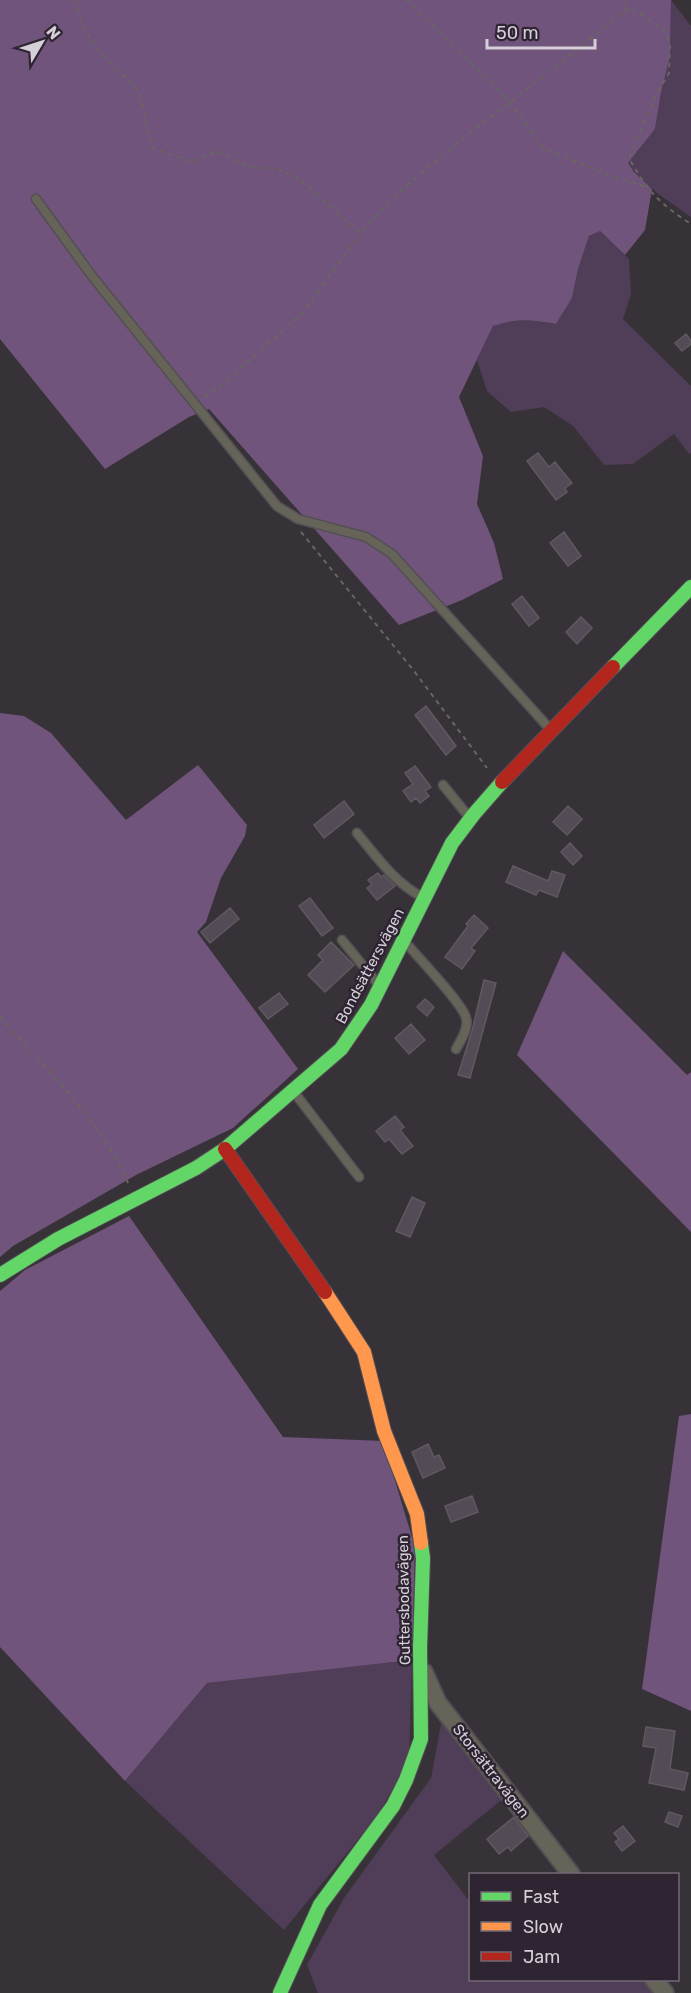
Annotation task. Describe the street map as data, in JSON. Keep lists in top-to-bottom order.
{
  "streets": {
    "street": ["Bondsättersvägen", "Guttersbodavägen", "Storsättravägen"]
  },
  "crossings": [
    ["Bondsättersvägen", "Guttersbodavägen"],
    ["Guttersbodavägen", "Storsättravägen"]
  ],
  "legend": ["Fast", "Slow", "Jam"],
  "scale_bar": "50 m",
  "north": "top right"
}
